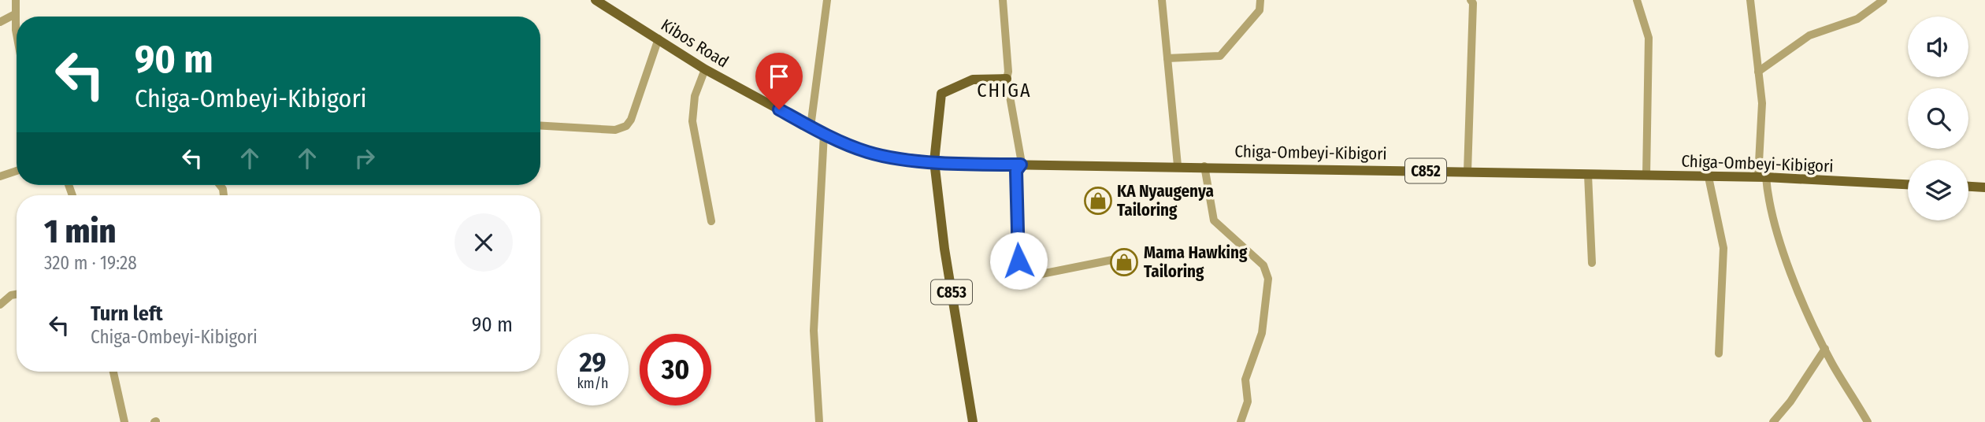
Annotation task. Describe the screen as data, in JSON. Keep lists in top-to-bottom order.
{
  "streets": {
    "main road": [
      "Kibos Road",
      "Chiga-Ombeyi-Kibigori",
      "C852",
      "C853"
    ]
  },
  "crossings": [
    ["Kibos Road", "Chiga-Ombeyi-Kibigori"],
    ["Kibos Road", "C853"],
    ["Chiga-Ombeyi-Kibigori", "C853"]
  ],
  "districts": ["CHIGA"],
  "places": {
    "shop": ["KA Nyaugenya Tailoring", "Mama Hawking Tailoring"]
  },
  "page": {
    "turn": ["90 m", "Chiga-Ombeyi-Kibigori"],
    "heading": ["1 min", "320 m · 19:28"],
    "list": [
      {
        "name": "Turn left",
        "note": "Chiga-Ombeyi-Kibigori",
        "value": "90 m"
      }
    ],
    "speed": "29 km/h",
    "limit": "30"
  }
}
